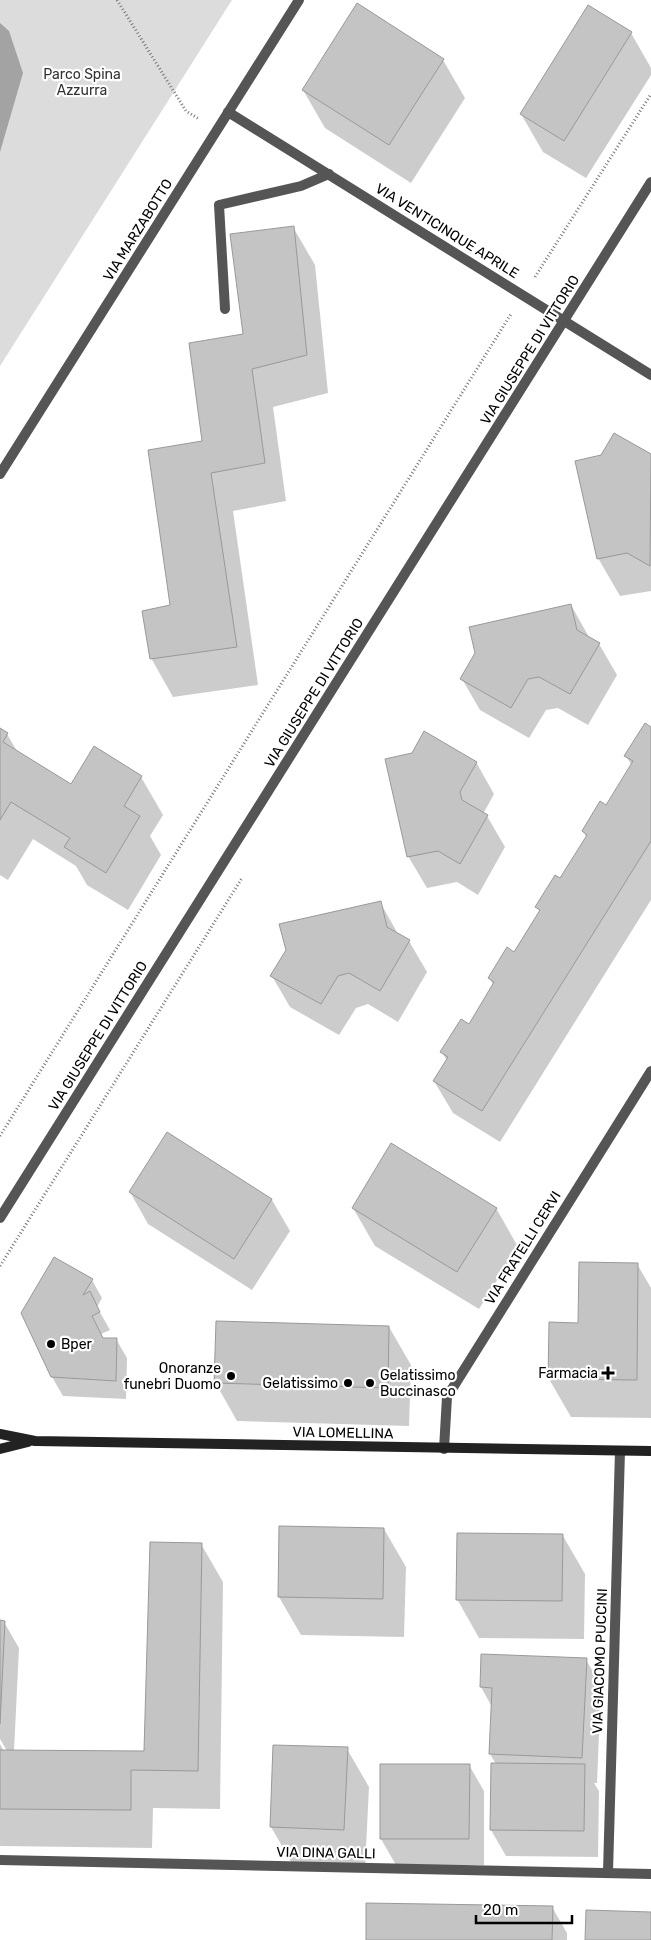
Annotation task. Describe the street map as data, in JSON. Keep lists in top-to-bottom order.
{
  "streets": {
    "main road": ["VIA LOMELLINA"],
    "street": [
      "VIA MARZABOTTO",
      "VIA VENTICINQUE APRILE",
      "VIA GIUSEPPE DI VITTORIO",
      "VIA FRATELLI CERVI",
      "VIA GIACOMO PUCCINI",
      "VIA DINA GALLI"
    ]
  },
  "crossings": [
    ["VIA MARZABOTTO", "VIA VENTICINQUE APRILE"],
    ["VIA VENTICINQUE APRILE", "VIA GIUSEPPE DI VITTORIO"],
    ["VIA FRATELLI CERVI", "VIA LOMELLINA"],
    ["VIA LOMELLINA", "VIA GIACOMO PUCCINI"],
    ["VIA GIACOMO PUCCINI", "VIA DINA GALLI"]
  ],
  "parks": ["Parco Spina Azzurra"],
  "places": {
    "other": [
      "Bper",
      "Onoranze funebri Duomo",
      "Gelatissimo",
      "Gelatissimo Buccinasco"
    ],
    "health": ["Farmacia"]
  },
  "scale_bar": "20 m"
}
